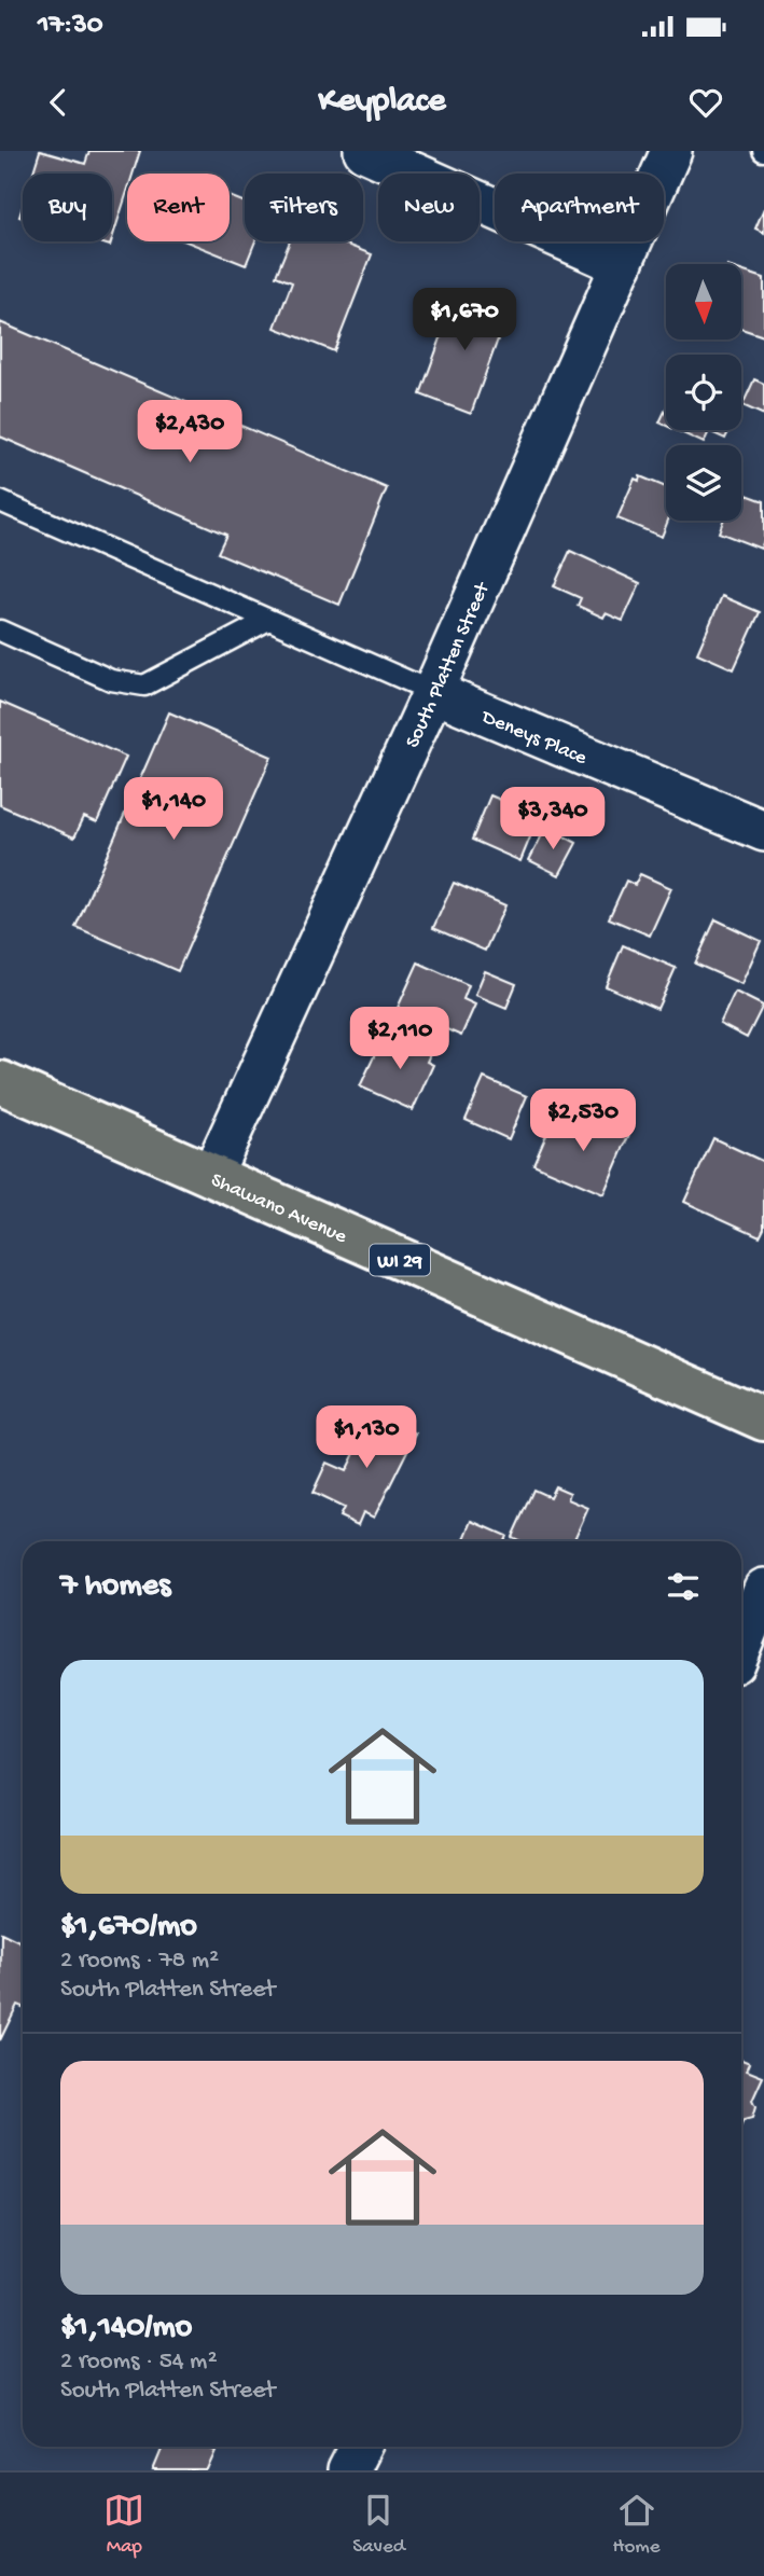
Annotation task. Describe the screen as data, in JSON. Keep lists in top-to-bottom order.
{
  "streets": {
    "main road": ["Shawano Avenue", "WI 29"],
    "street": ["South Platten Street", "Deneys Place"]
  },
  "crossings": [
    ["South Platten Street", "Deneys Place"],
    ["South Platten Street", "Shawano Avenue"]
  ],
  "north": "bottom",
  "page": {
    "status": "17:30",
    "header": "Keyplace",
    "chip": [
      "Buy",
      "Rent",
      "Filters",
      "New",
      "Apartment"
    ],
    "price": [
      "$1,670",
      "$2,430",
      "$1,140",
      "$3,340",
      "$2,110",
      "$2,530",
      "$1,130"
    ],
    "heading": "7 homes",
    "list": [
      {
        "name": "$1,670/mo",
        "note": "2 rooms · 78 m² · South Platten Street"
      },
      {
        "name": "$1,140/mo",
        "note": "2 rooms · 54 m² · South Platten Street"
      }
    ],
    "tabs": ["Map", "Saved", "Home"]
  }
}
